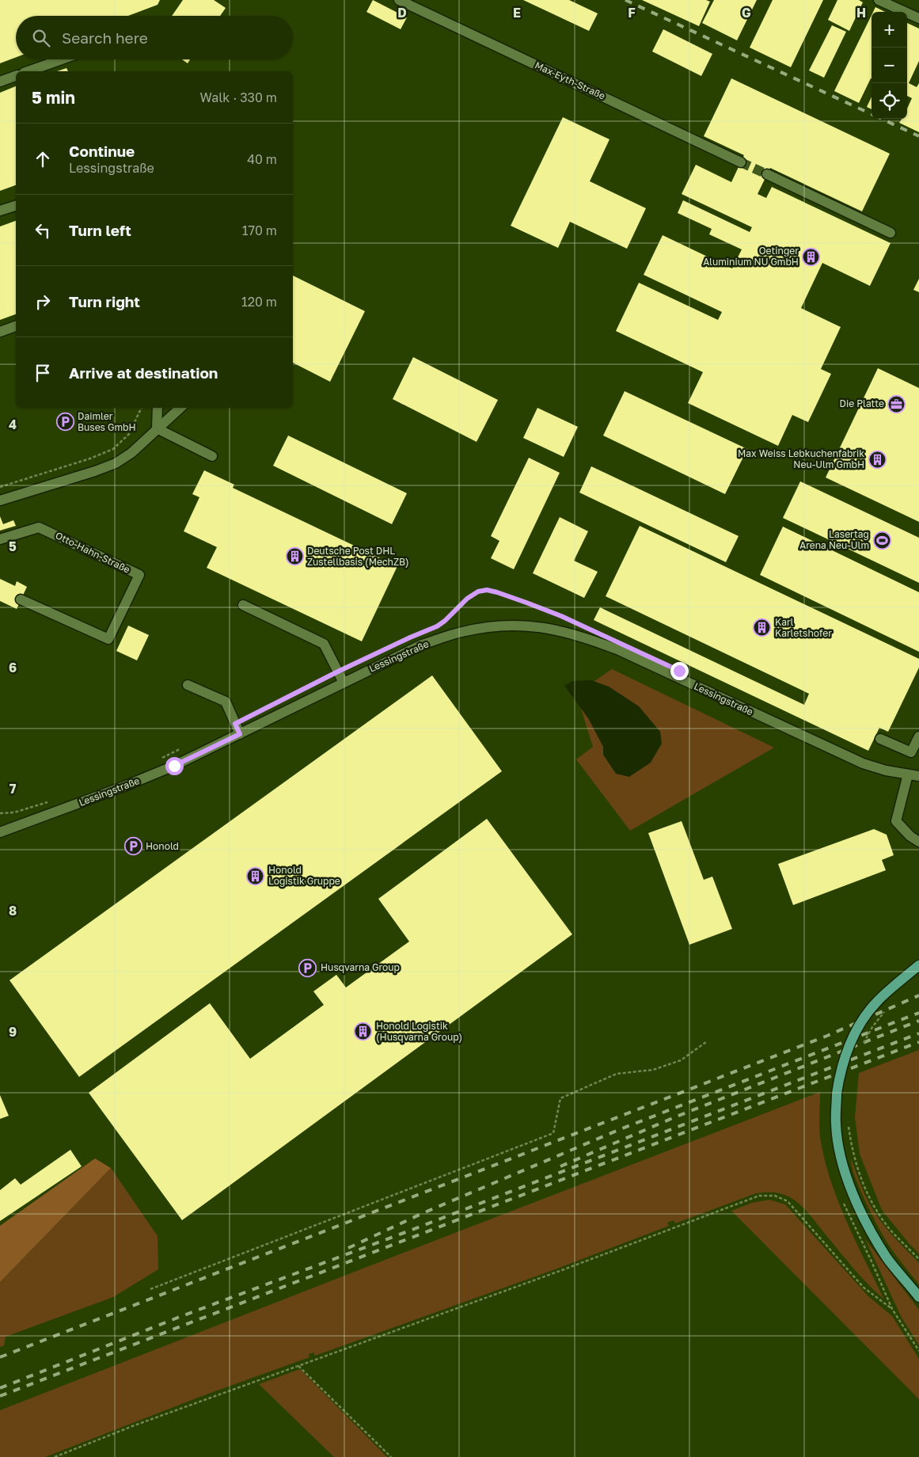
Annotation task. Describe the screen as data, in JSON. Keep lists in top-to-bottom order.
{
  "streets": {
    "street": ["Max-Eyth-Straße", "Otto-Hahn-Straße", "Lessingstraße"]
  },
  "places": {
    "building": [
      "Oetinger Aluminium NU GmbH",
      "Max Weiss Lebkuchenfabrik Neu-Ulm GmbH",
      "Deutsche Post DHL Zustellbasis (MechZB)",
      "Karl Karletshofer",
      "Honold Logistik Gruppe",
      "Honold Logistik (Husqvarna Group)"
    ],
    "office": ["Die Platte"],
    "parking": ["Daimler Buses GmbH", "Honold", "Husqvarna Group"],
    "sports": ["Lasertag Arena Neu-Ulm"]
  },
  "page": {
    "map_buttons": ["+", "−"],
    "search": "Search here",
    "heading": ["5 min", "Walk · 330 m"],
    "list": [
      ["Continue", "Lessingstraße", "40 m"],
      ["Turn left", "170 m"],
      ["Turn right", "120 m"],
      "Arrive at destination"
    ]
  },
  "grid": {
    "columns": [
      "D",
      "E",
      "F",
      "G",
      "H"
    ],
    "rows": [
      "4",
      "5",
      "6",
      "7",
      "8",
      "9"
    ]
  }
}
